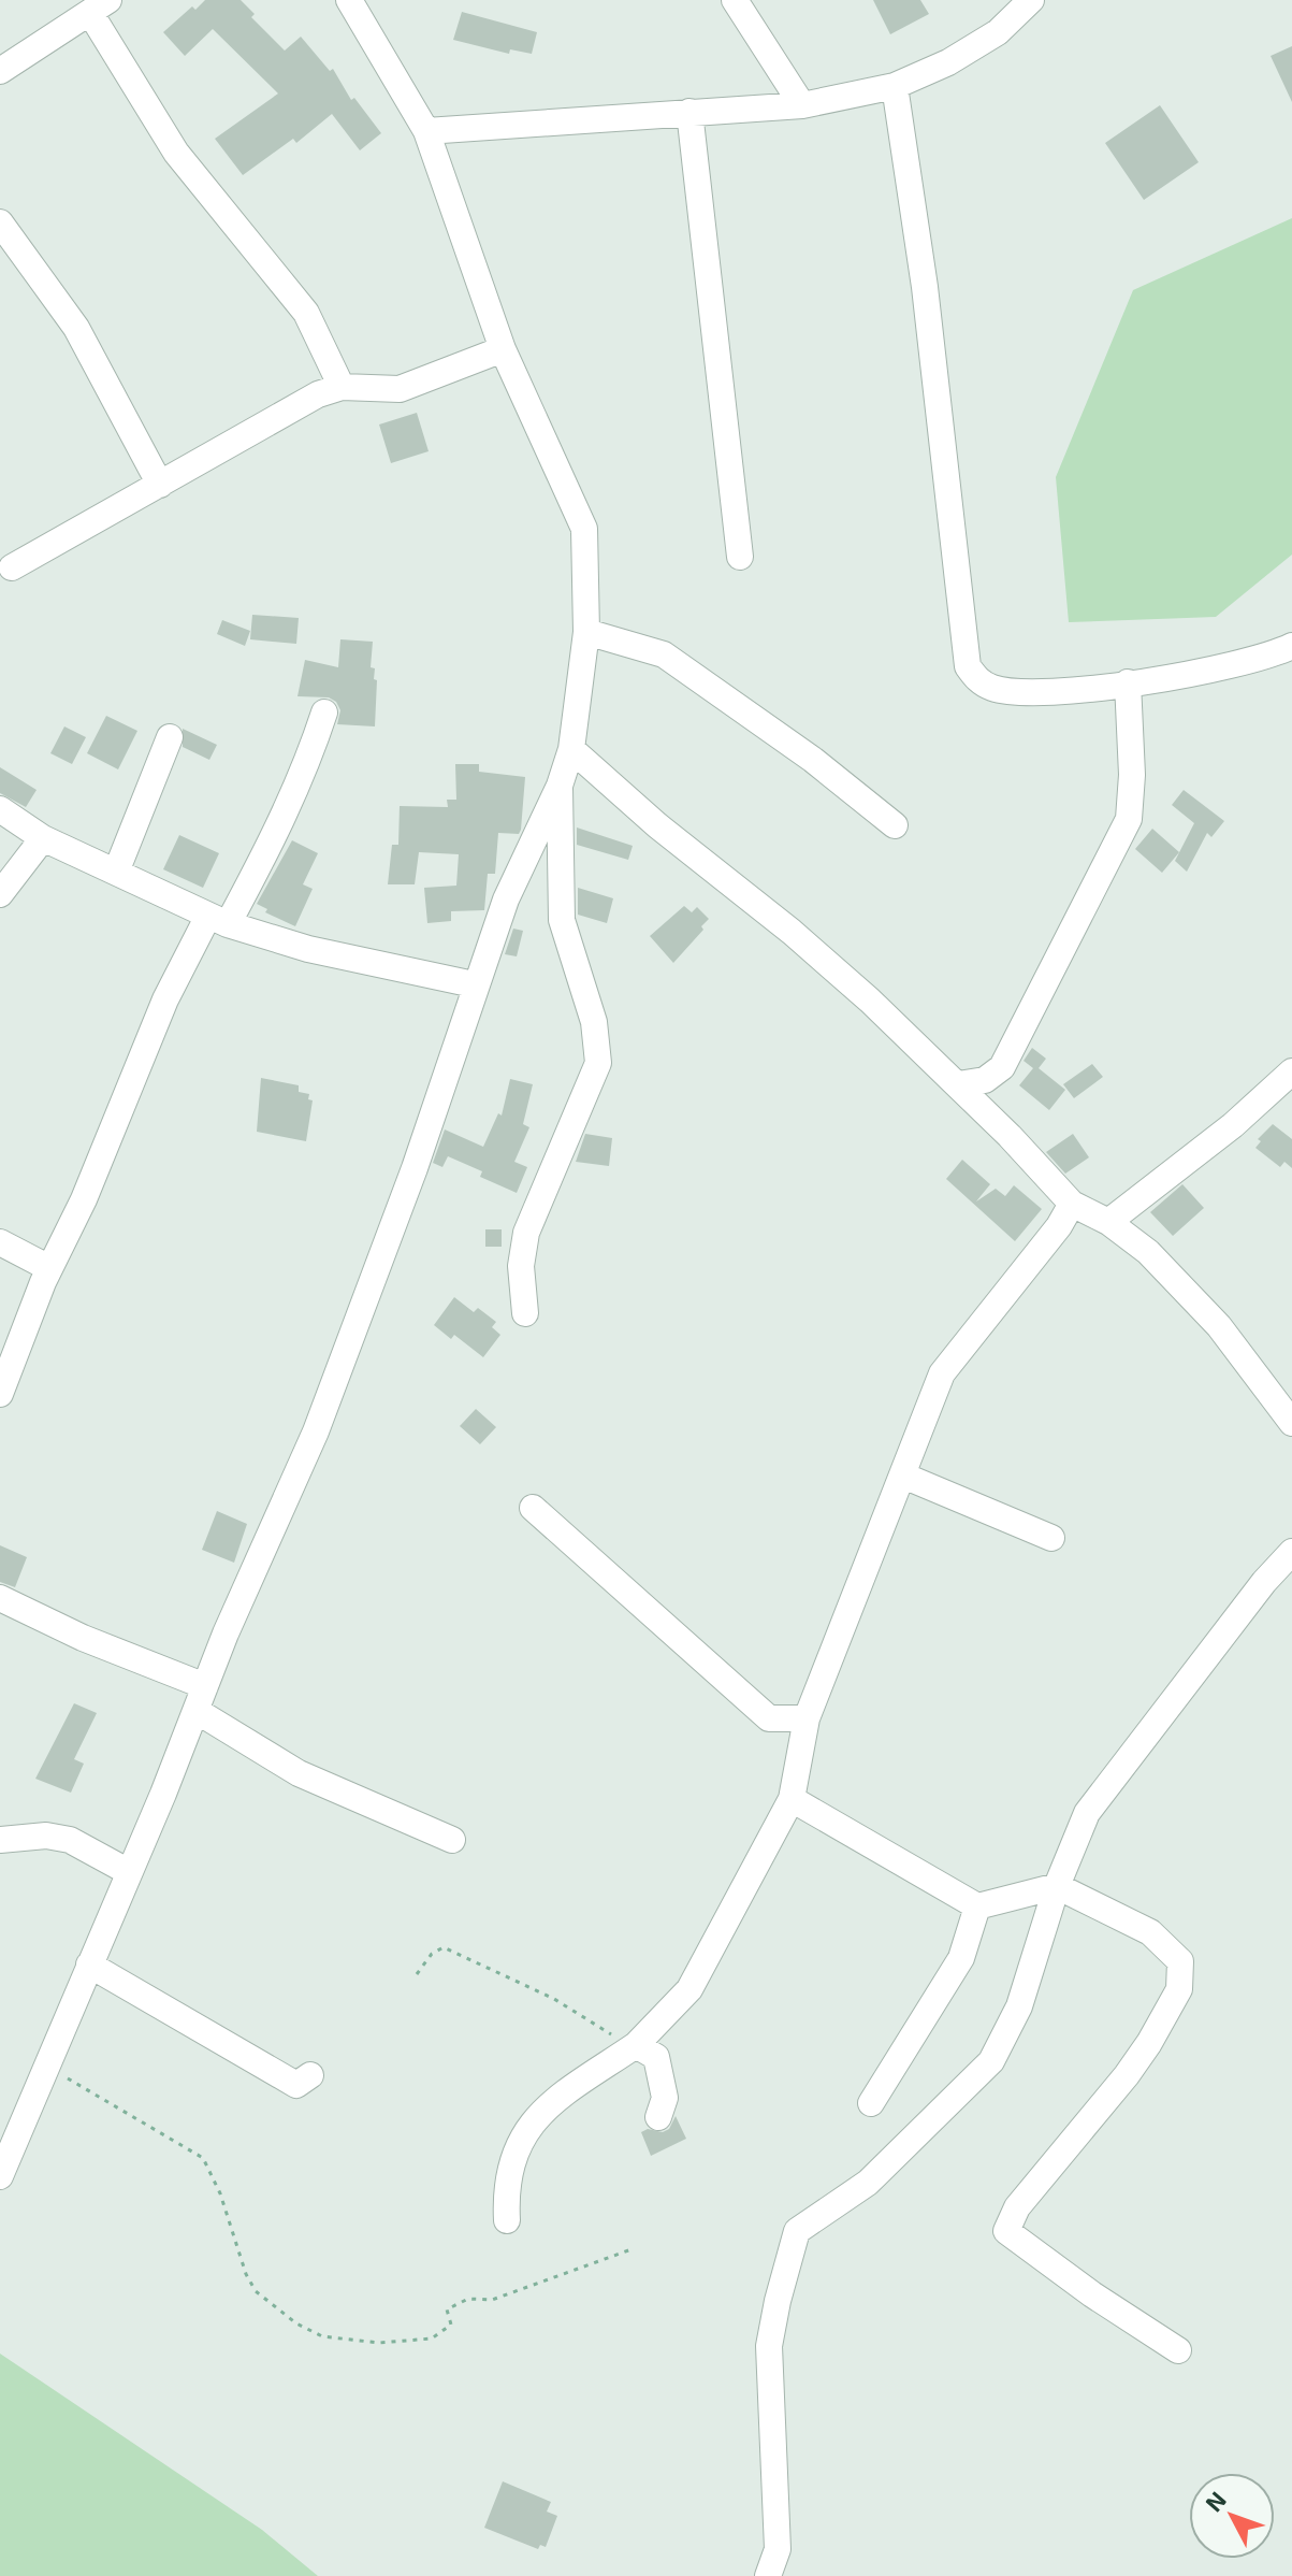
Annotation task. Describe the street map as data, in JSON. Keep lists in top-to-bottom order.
{
  "north": "top left"
}
